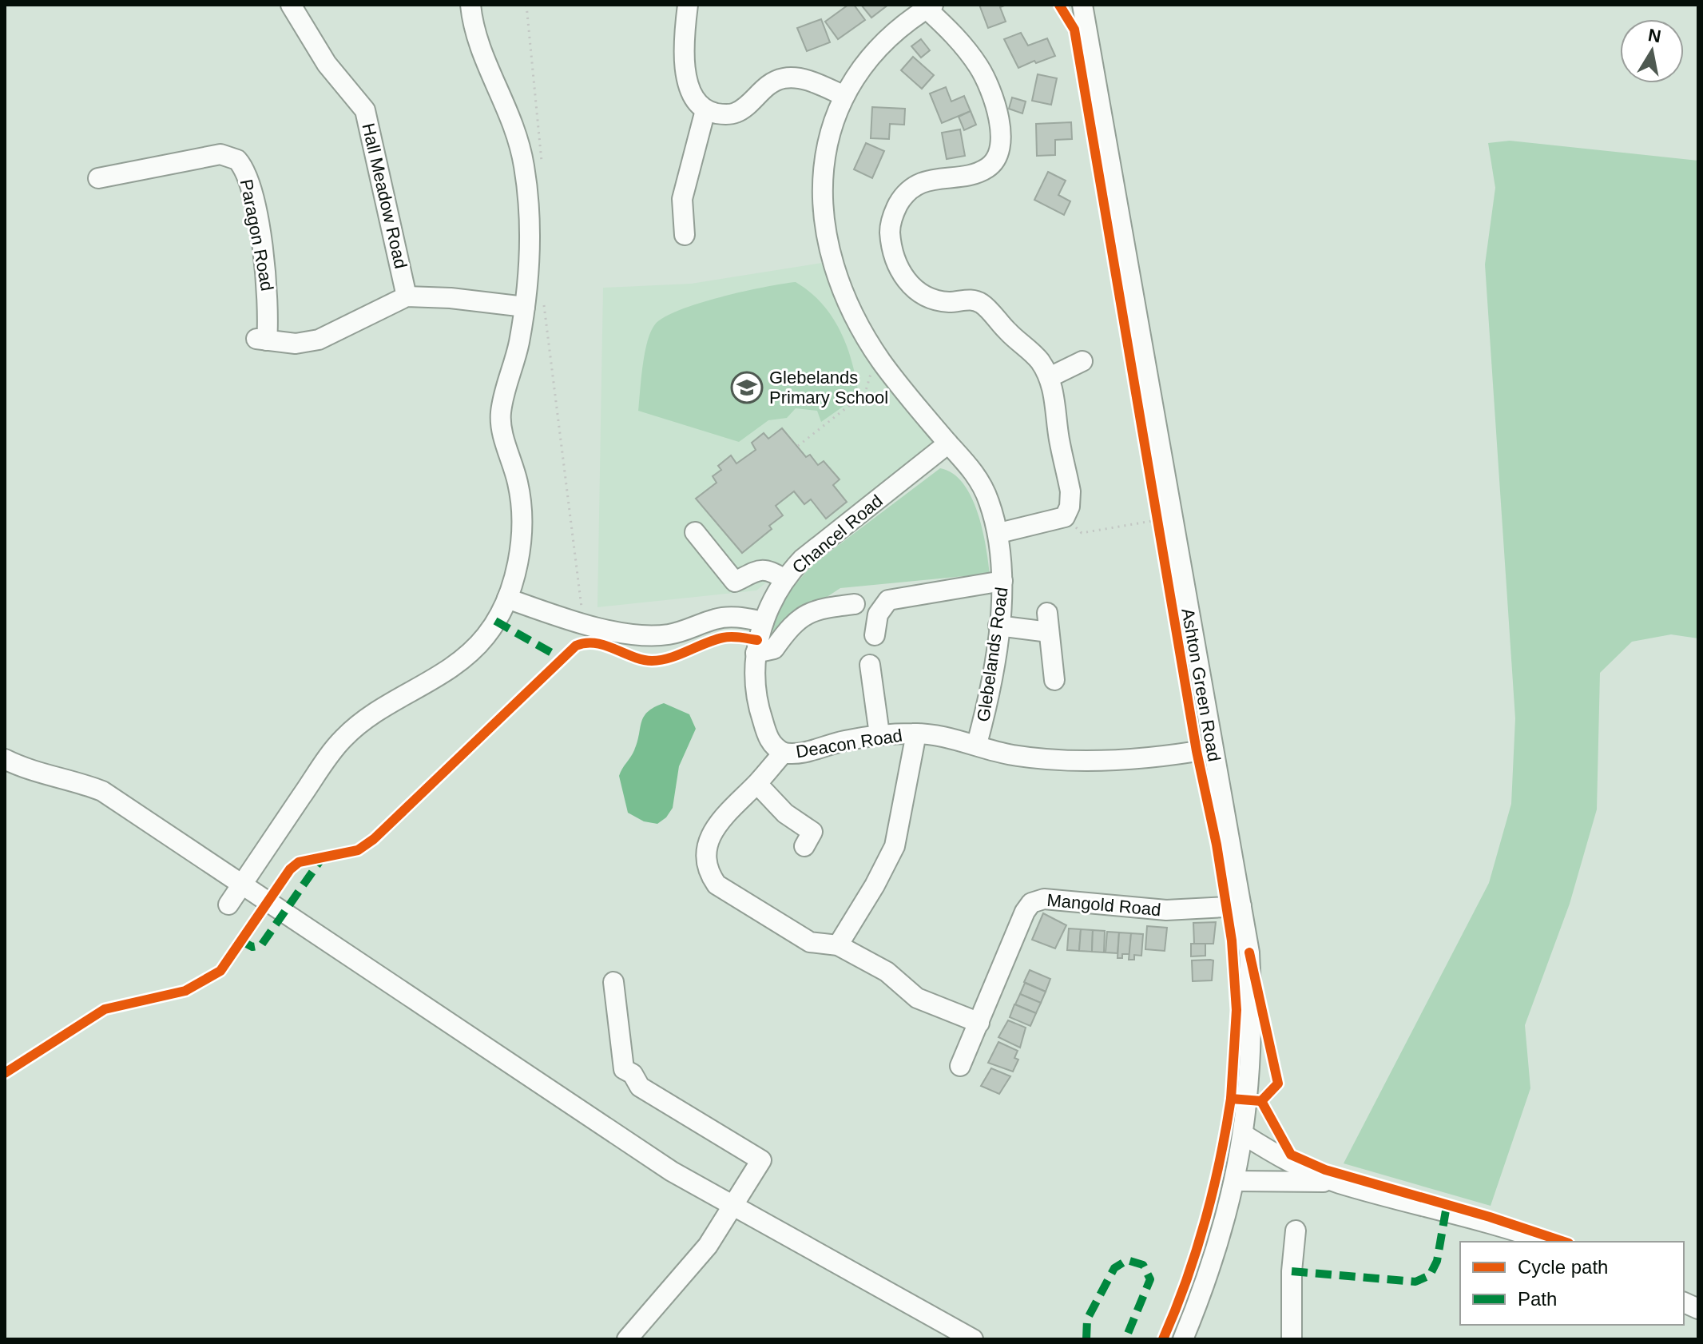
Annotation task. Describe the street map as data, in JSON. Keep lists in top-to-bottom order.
{
  "streets": {
    "street": [
      "Hall Meadow Road",
      "Paragon Road",
      "Chancel Road",
      "Glebelands Road",
      "Ashton Green Road",
      "Deacon Road",
      "Mangold Road"
    ]
  },
  "crossings": [
    ["Hall Meadow Road", "Paragon Road"],
    ["Chancel Road", "Glebelands Road"],
    ["Chancel Road", "Deacon Road"],
    ["Glebelands Road", "Deacon Road"],
    ["Ashton Green Road", "Deacon Road"],
    ["Ashton Green Road", "Mangold Road"],
    ["Deacon Road", "Mangold Road"]
  ],
  "places": {
    "school or university": ["Glebelands Primary School"]
  },
  "legend": ["Cycle path", "Path"],
  "north": "top"
}
